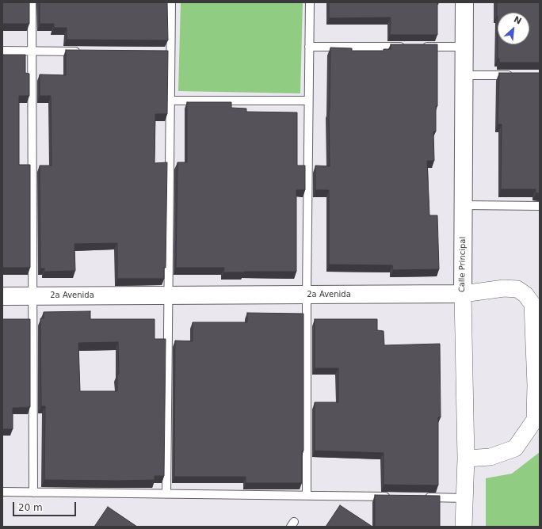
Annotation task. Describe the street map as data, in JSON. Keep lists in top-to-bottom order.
{
  "streets": {
    "street": ["Calle Principal", "2a Avenida"]
  },
  "crossings": [
    ["Calle Principal", "2a Avenida"]
  ],
  "scale_bar": "20 m",
  "north": "top right"
}
